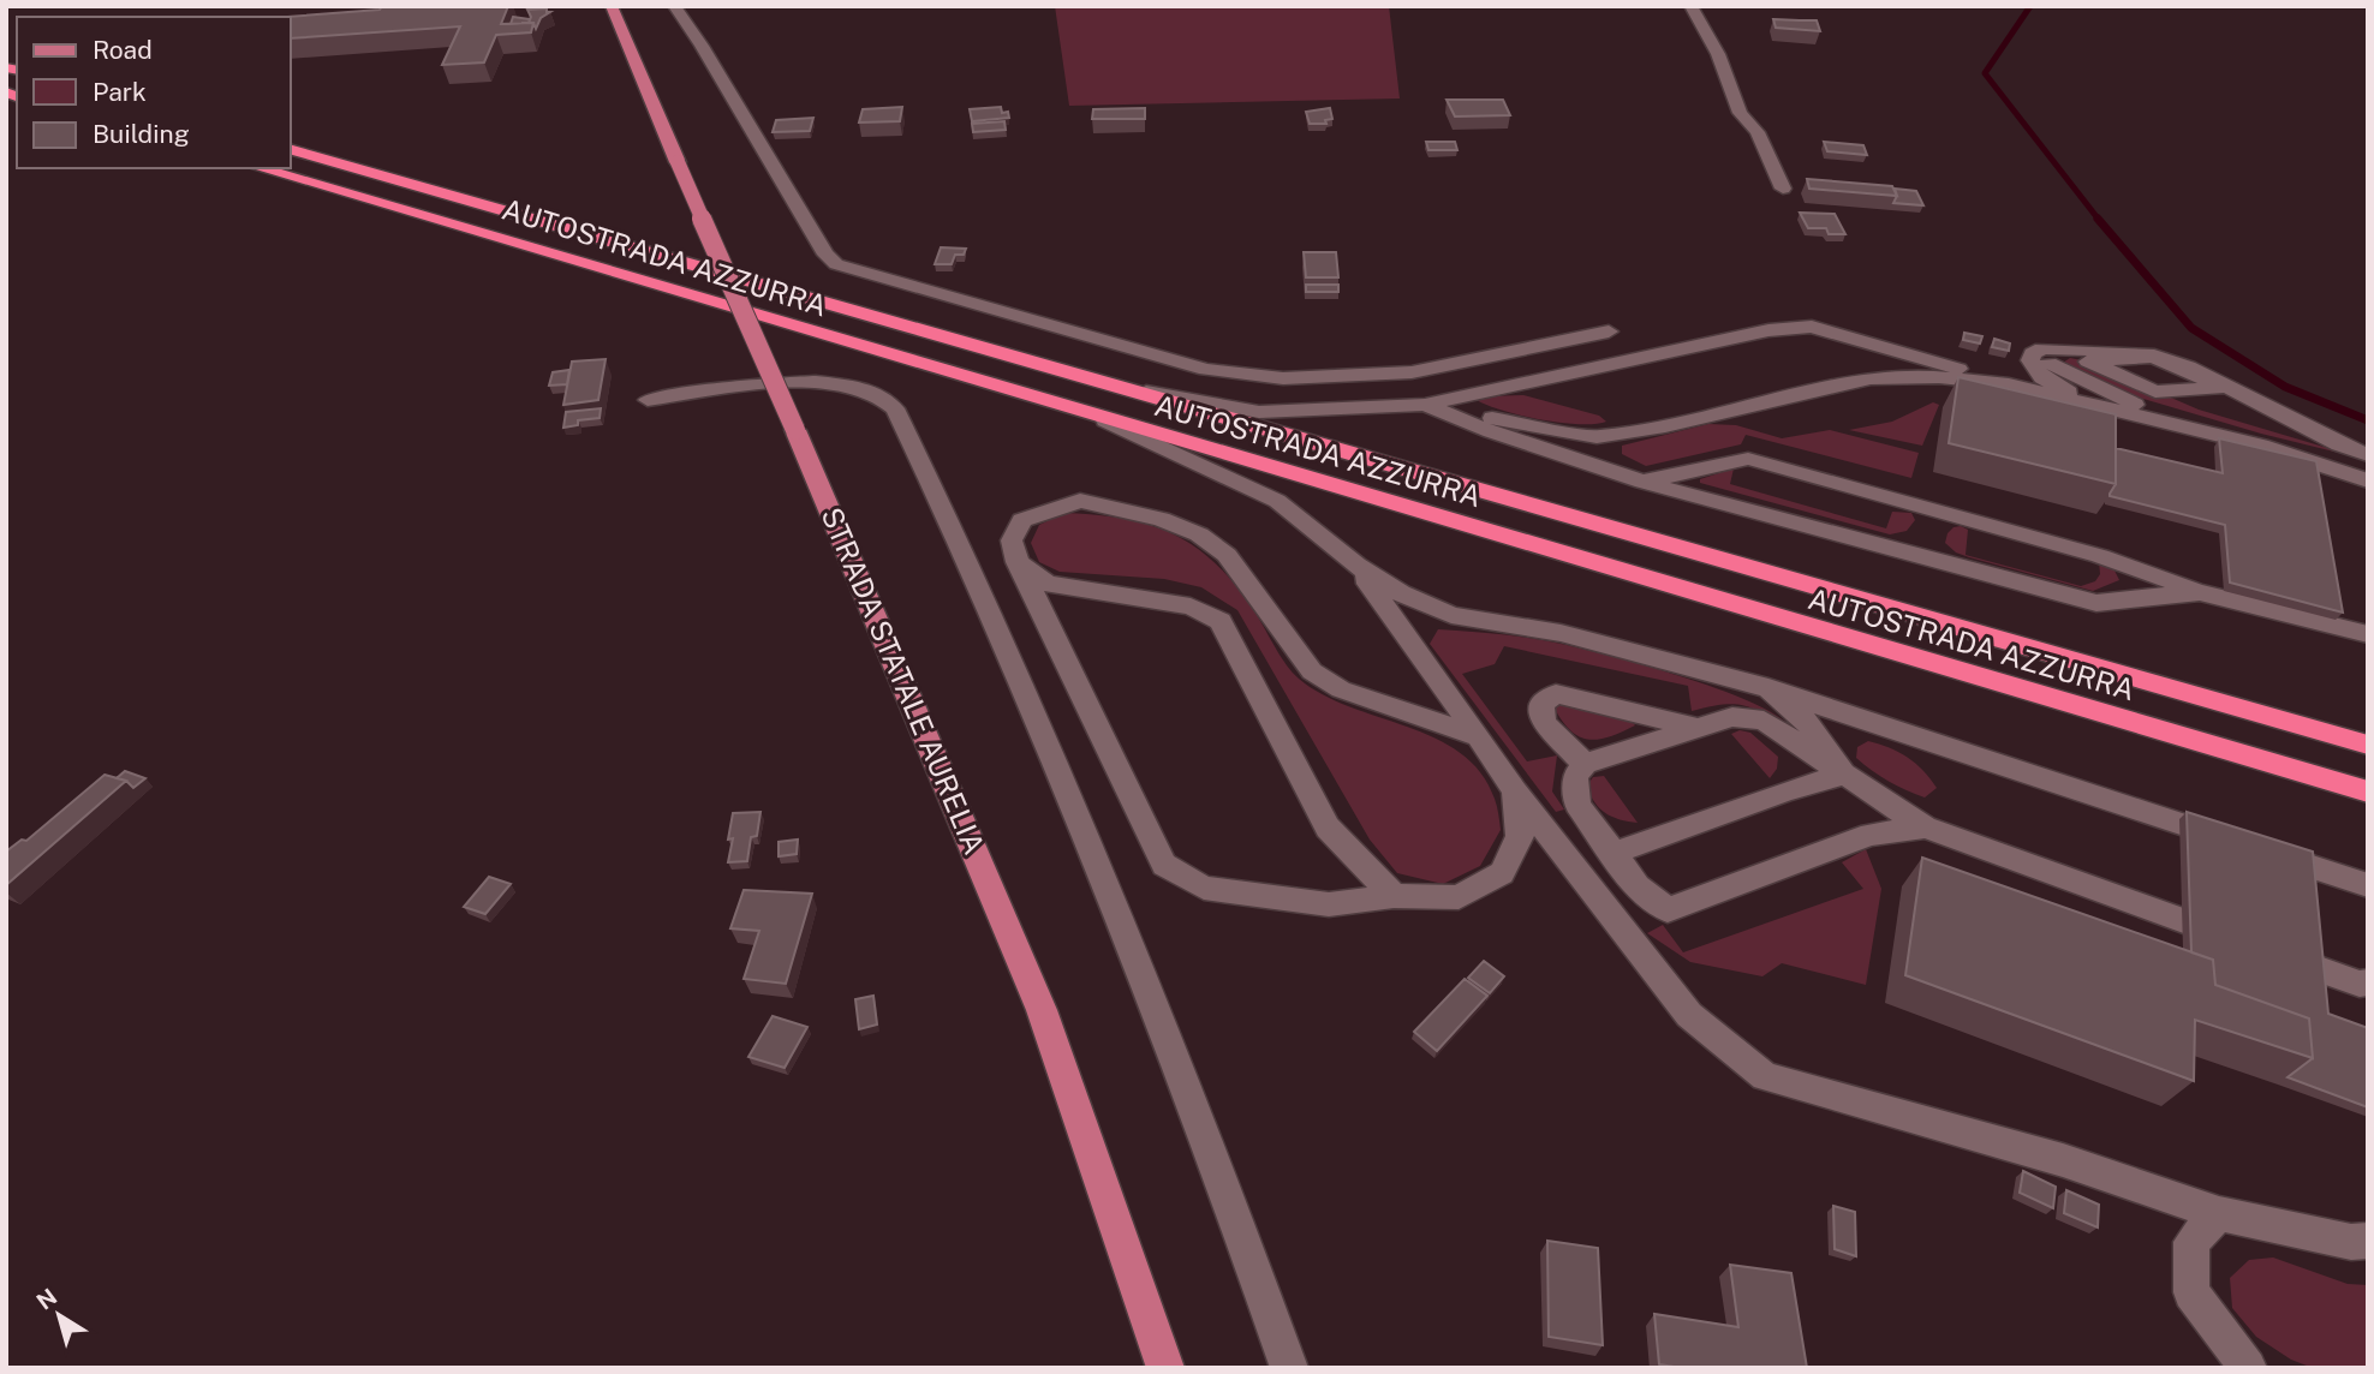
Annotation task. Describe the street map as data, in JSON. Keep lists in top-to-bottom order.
{
  "streets": {
    "highway": ["AUTOSTRADA AZZURRA"],
    "main road": ["STRADA STATALE AURELIA"]
  },
  "legend": ["Road", "Park", "Building"],
  "north": "top left"
}
